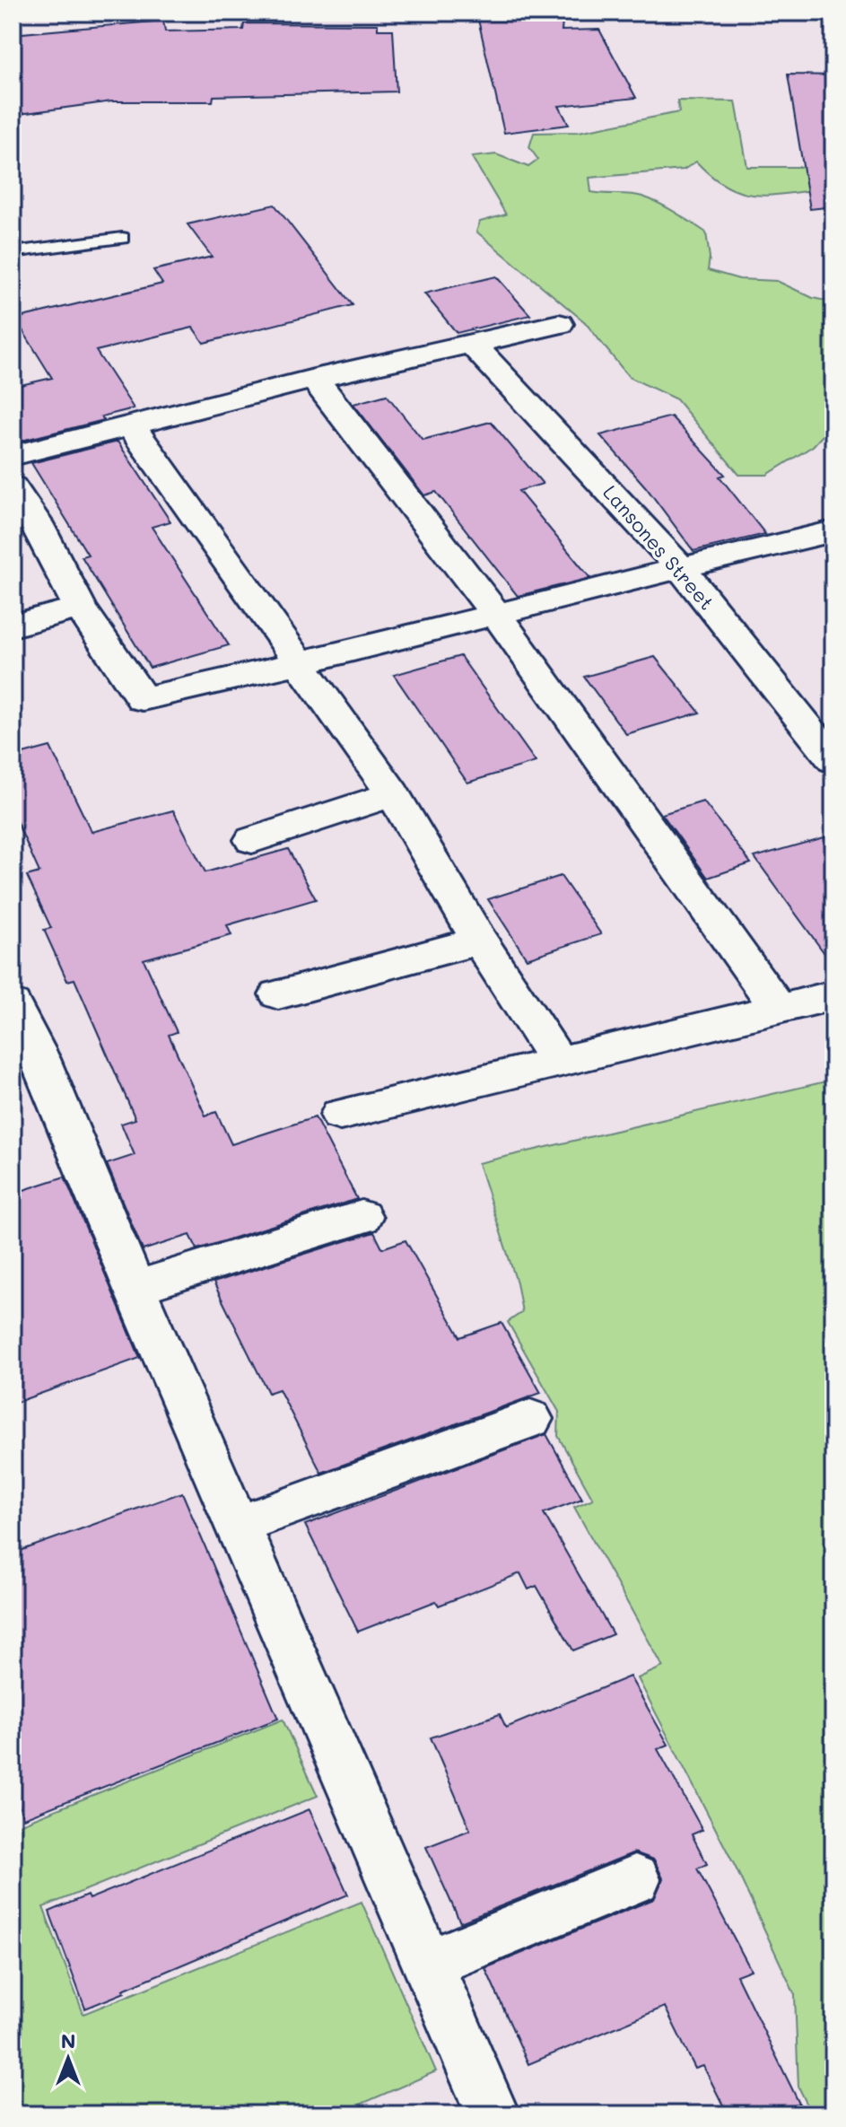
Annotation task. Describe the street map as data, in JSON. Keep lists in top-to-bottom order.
{
  "streets": {
    "street": ["Lansones Street"]
  },
  "north": "top"
}
